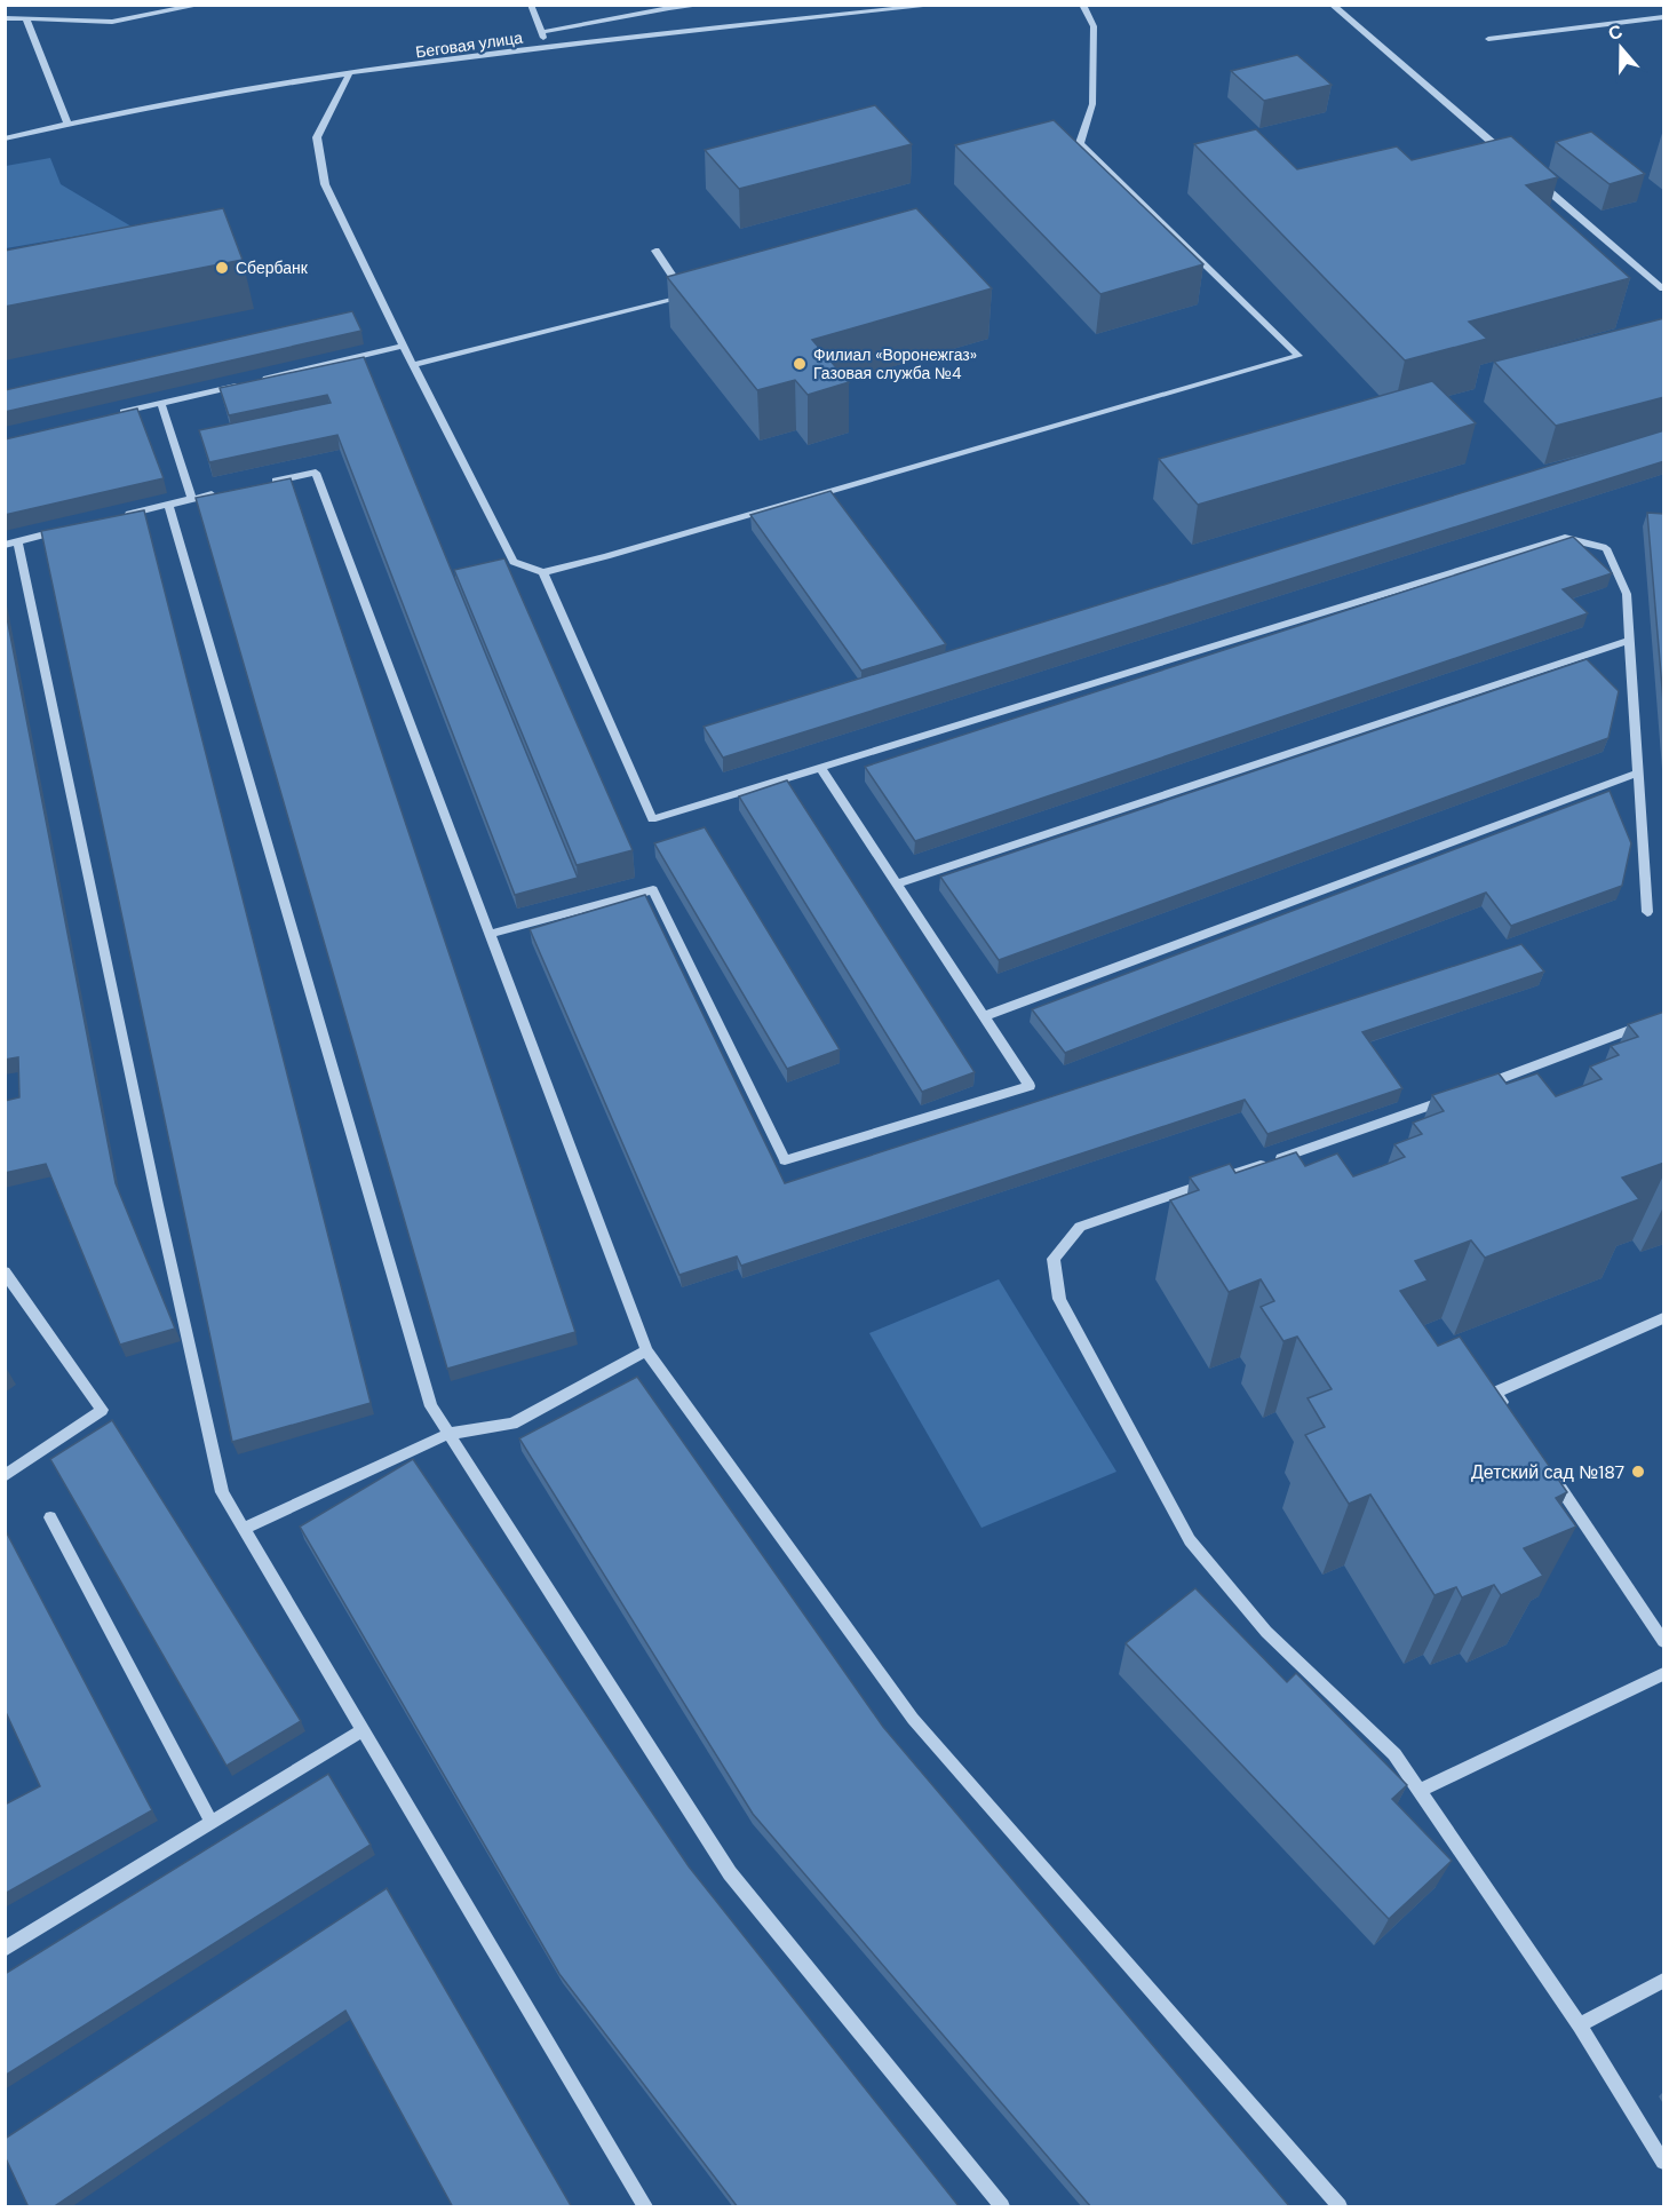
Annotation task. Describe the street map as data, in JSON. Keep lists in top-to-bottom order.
{
  "streets": {
    "street": ["Беговая улица"]
  },
  "places": ["Сбербанк", "Филиал «Воронежгаз» Газовая служба №4", "Детский сад №187"],
  "north": "top"
}
